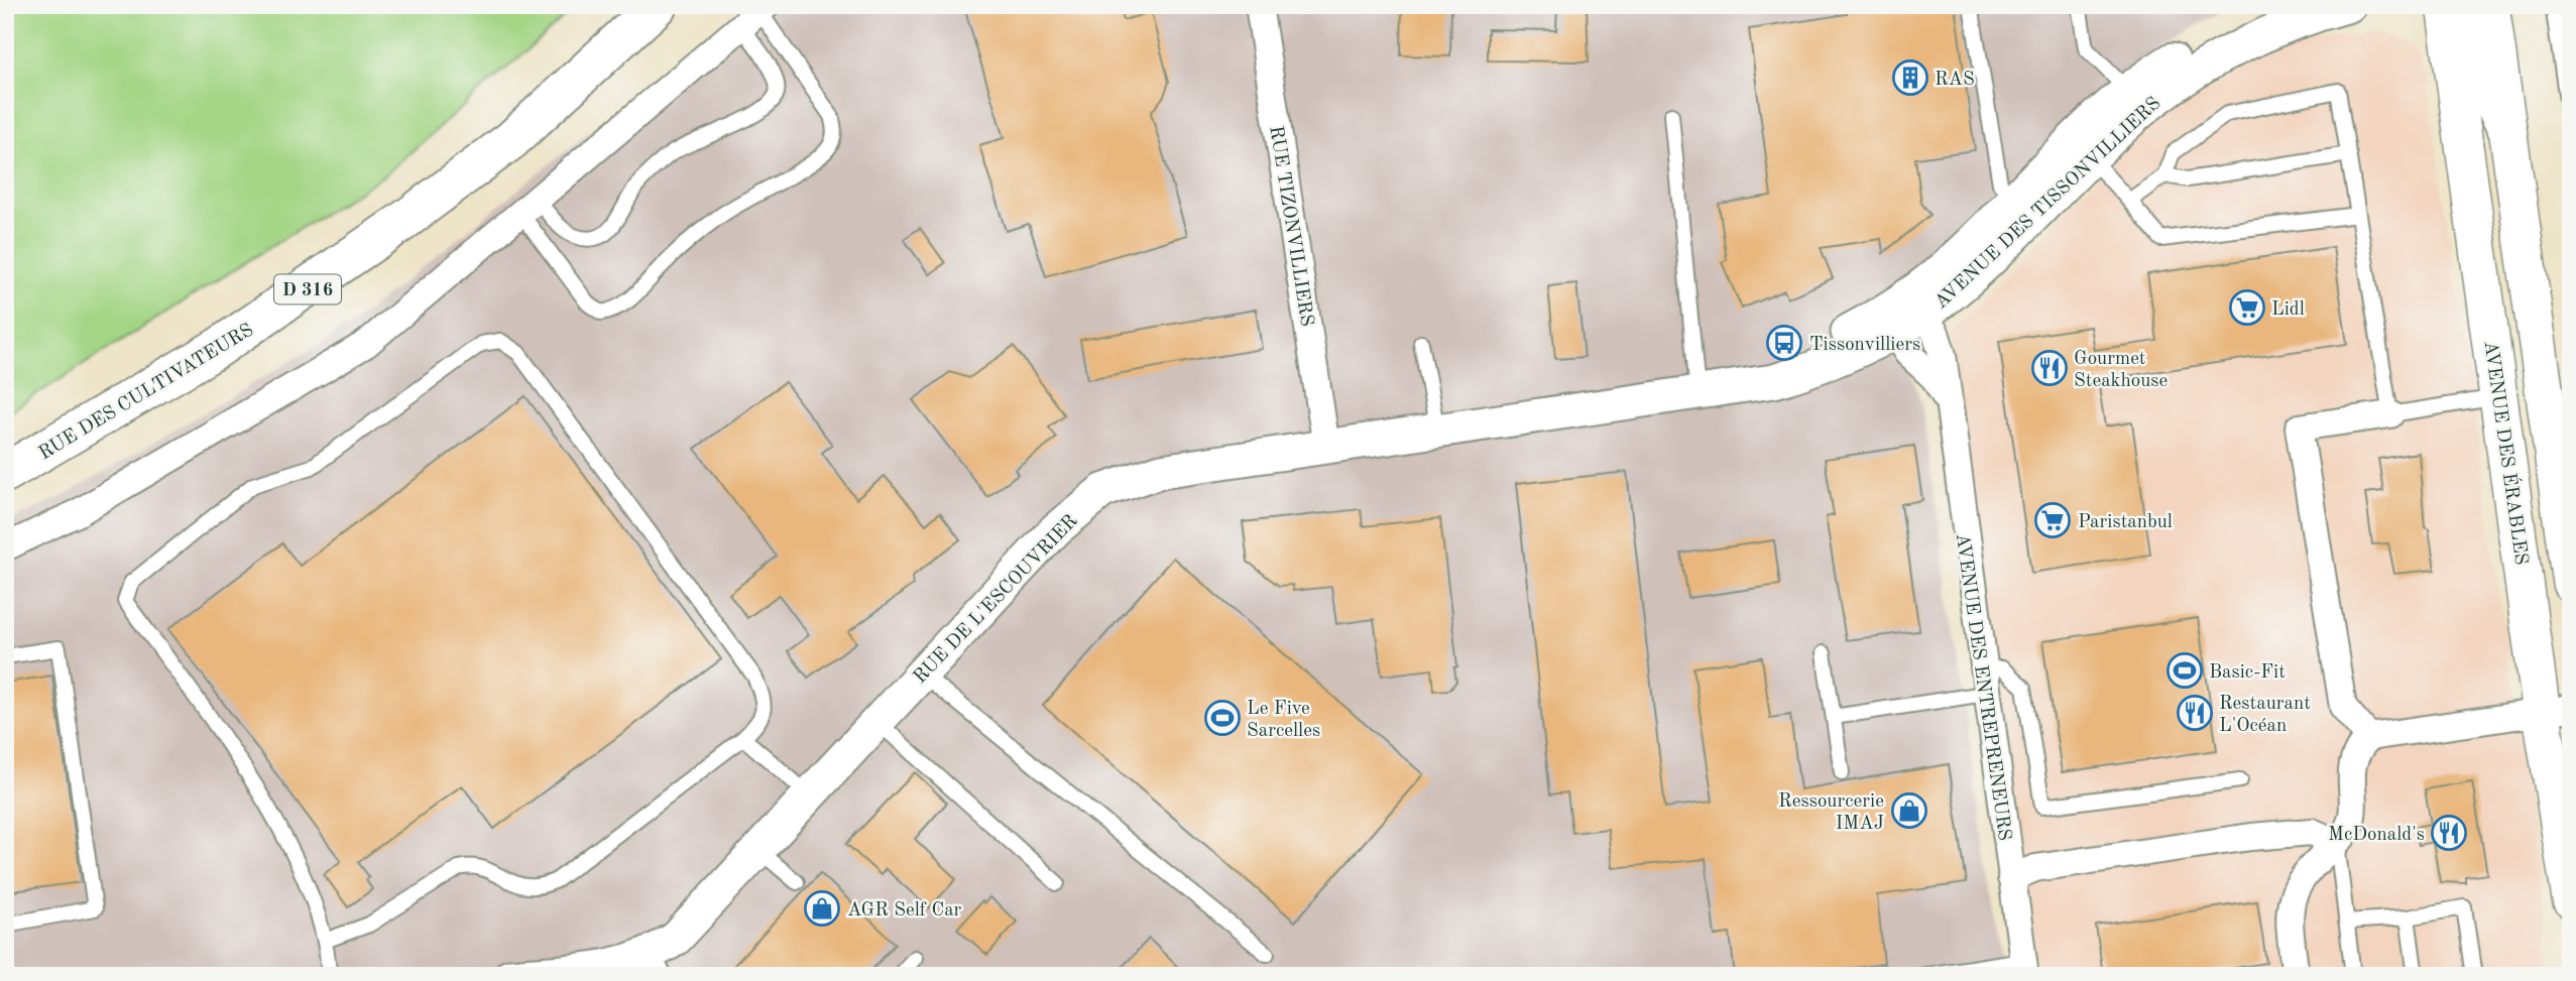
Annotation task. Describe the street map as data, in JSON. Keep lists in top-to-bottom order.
{
  "streets": {
    "main road": ["D 316", "RUE DES CULTIVATEURS", "AVENUE DES ÉRABLES"],
    "street": [
      "AVENUE DES TISSONVILLIERS",
      "RUE TIZONVILLIERS",
      "RUE DE L'ESCOUVRIER",
      "AVENUE DES ENTREPRENEURS"
    ]
  },
  "crossings": [
    ["AVENUE DES TISSONVILLIERS", "RUE DE L'ESCOUVRIER"],
    ["AVENUE DES TISSONVILLIERS", "AVENUE DES ENTREPRENEURS"],
    ["RUE TIZONVILLIERS", "RUE DE L'ESCOUVRIER"]
  ],
  "places": {
    "building": ["RAS"],
    "supermarket": ["Lidl", "Paristanbul"],
    "bus stop": ["Tissonvilliers"],
    "restaurant": ["Gourmet Steakhouse", "Restaurant L'Océan", "McDonald's"],
    "sports": ["Basic-Fit", "Le Five Sarcelles"],
    "shop": ["Ressourcerie IMAJ", "AGR Self Car"]
  }
}
